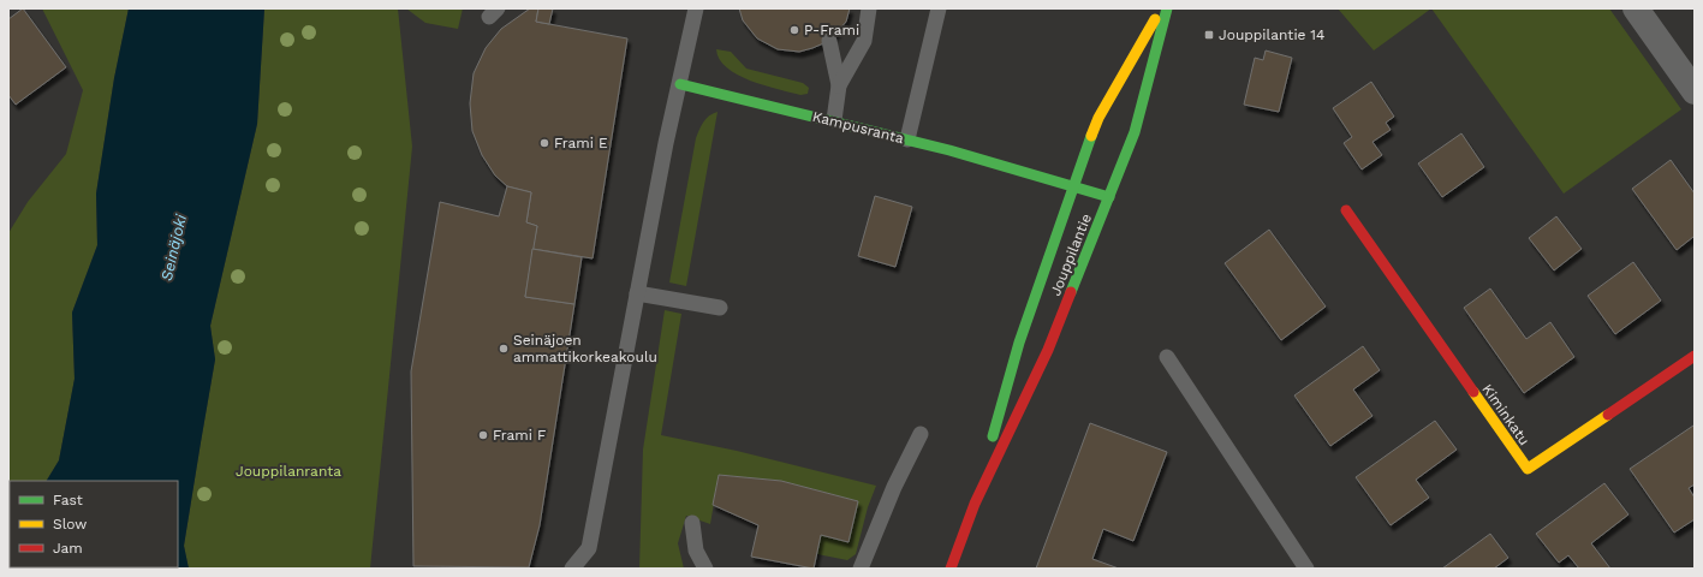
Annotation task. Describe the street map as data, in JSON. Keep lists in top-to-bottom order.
{
  "streets": {
    "main road": ["Kampusranta", "Jouppilantie", "Kiminkatu"]
  },
  "crossings": [
    ["Kampusranta", "Jouppilantie"]
  ],
  "water": ["Seinäjoki"],
  "parks": ["Jouppilanranta"],
  "places": {
    "other": [
      "P-Frami",
      "Frami E",
      "Seinäjoen ammattikorkeakoulu",
      "Frami F"
    ],
    "transit": ["Jouppilantie 14"]
  },
  "legend": ["Fast", "Slow", "Jam"]
}
